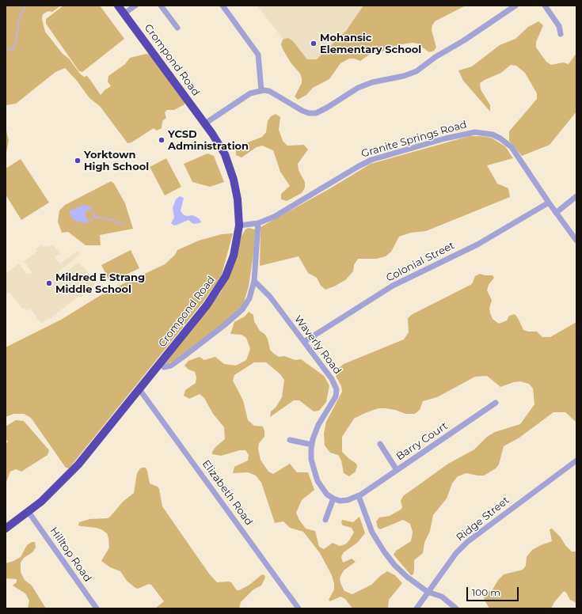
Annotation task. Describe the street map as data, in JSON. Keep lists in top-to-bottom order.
{
  "streets": {
    "highway": ["Crompond Road"],
    "street": [
      "Granite Springs Road",
      "Colonial Street",
      "Waverly Road",
      "Barry Court",
      "Elizabeth Road",
      "Ridge Street",
      "Hilltop Road"
    ]
  },
  "crossings": [
    ["Crompond Road", "Granite Springs Road"],
    ["Crompond Road", "Elizabeth Road"],
    ["Crompond Road", "Hilltop Road"],
    ["Granite Springs Road", "Colonial Street"],
    ["Colonial Street", "Waverly Road"]
  ],
  "places": [
    "Mohansic Elementary School",
    "YCSD Administration",
    "Yorktown High School",
    "Mildred E Strang Middle School"
  ],
  "scale_bar": "100 m"
}
